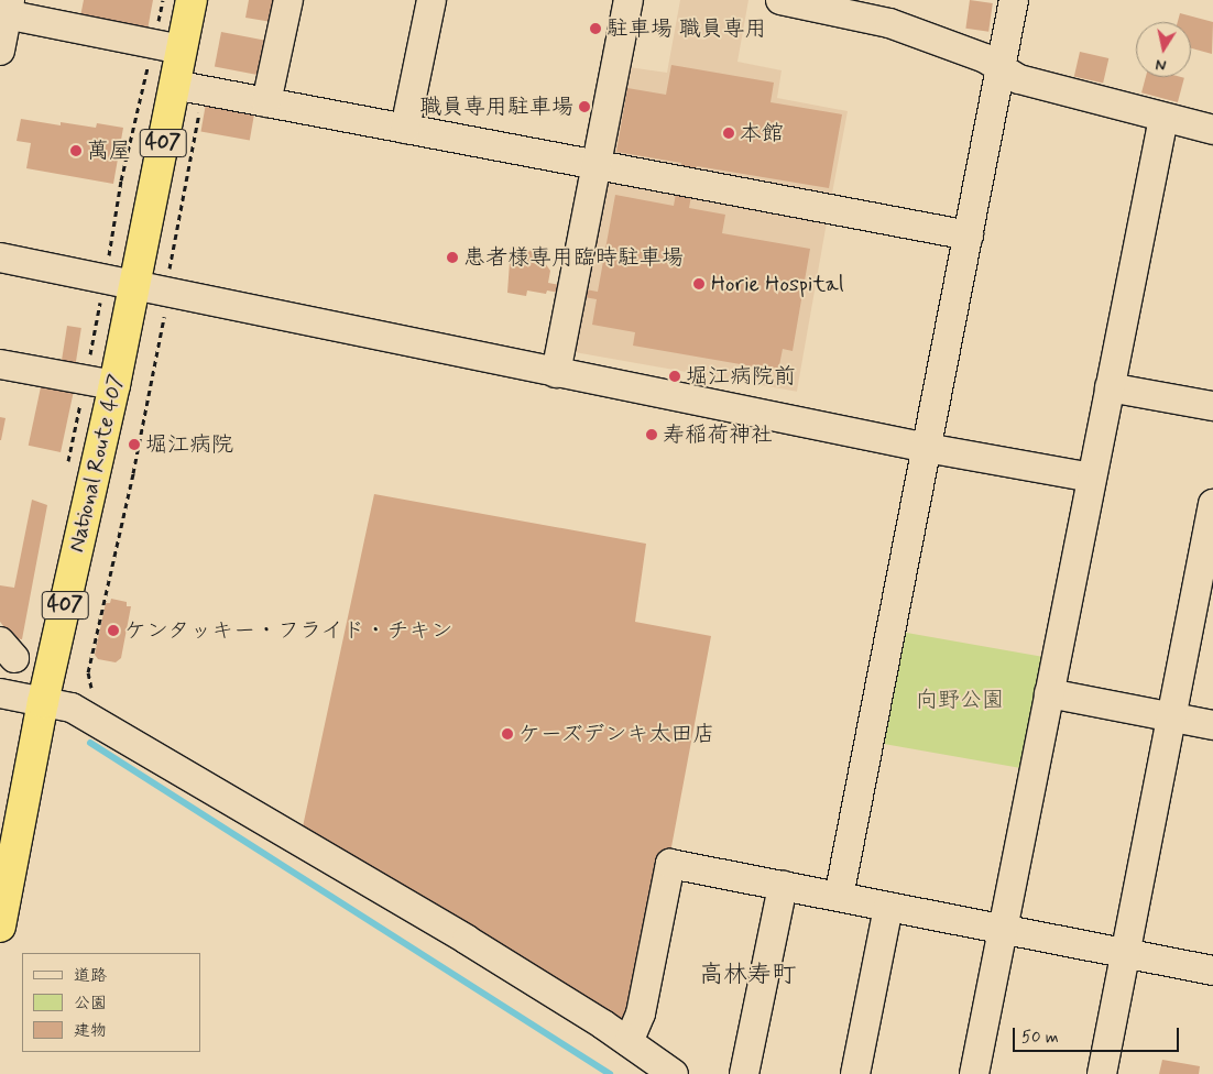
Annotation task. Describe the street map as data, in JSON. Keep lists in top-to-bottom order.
{
  "streets": {
    "highway": ["407", "National Route 407"]
  },
  "districts": ["高林寿町"],
  "parks": ["向野公園"],
  "places": [
    "駐車場 職員専用",
    "職員専用駐車場",
    "本館",
    "萬屋",
    "患者様専用臨時駐車場",
    "Horie Hospital",
    "堀江病院前",
    "寿稲荷神社",
    "堀江病院",
    "ケンタッキー・フライド・チキン",
    "ケーズデンキ太田店"
  ],
  "legend": ["道路", "公園", "建物"],
  "scale_bar": "50 m",
  "north": "bottom"
}
